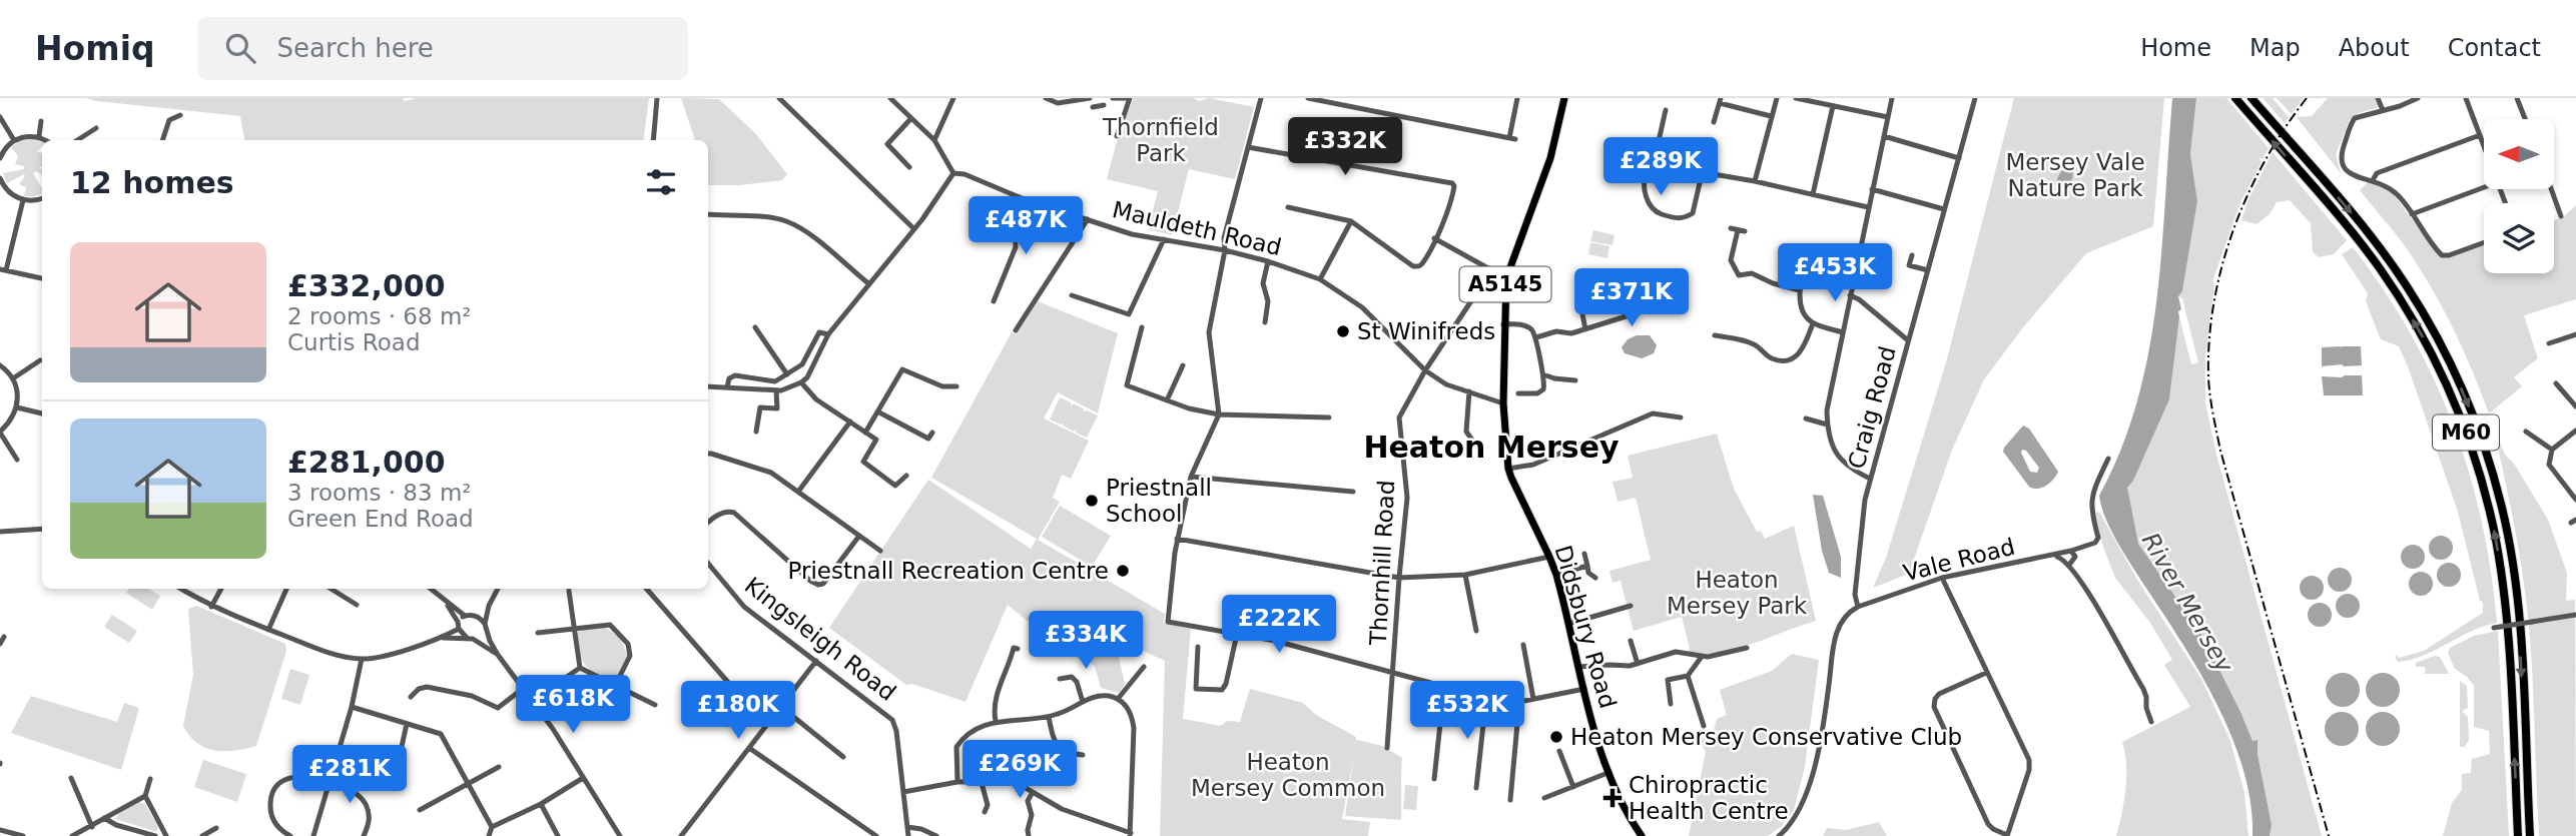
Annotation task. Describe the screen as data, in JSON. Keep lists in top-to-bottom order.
{
  "streets": {
    "highway": ["M60"],
    "main road": ["A5145", "Didsbury Road"],
    "street": [
      "Mauldeth Road",
      "Craig Road",
      "Vale Road",
      "Thornhill Road",
      "Kingsleigh Road"
    ]
  },
  "crossings": [
    ["Mauldeth Road", "Thornhill Road"],
    ["Mauldeth Road", "Didsbury Road"],
    ["Craig Road", "Vale Road"]
  ],
  "districts": ["Heaton Mersey"],
  "water": ["River Mersey"],
  "parks": [
    "Thornfield Park",
    "Mersey Vale Nature Park",
    "Heaton Mersey Park",
    "Heaton Mersey Common"
  ],
  "places": {
    "other": [
      "St Winifreds",
      "Priestnall School",
      "Priestnall Recreation Centre",
      "Heaton Mersey Conservative Club"
    ],
    "health": ["Chiropractic Health Centre"]
  },
  "north": "left",
  "page": {
    "header": "Homiq",
    "search": "Search here",
    "nav": [
      "Home",
      "Map",
      "About",
      "Contact"
    ],
    "price": [
      "£332K",
      "£289K",
      "£487K",
      "£453K",
      "£371K",
      "£222K",
      "£334K",
      "£618K",
      "£180K",
      "£532K",
      "£269K",
      "£281K"
    ],
    "heading": "12 homes",
    "list": [
      {
        "name": "£332,000",
        "note": "2 rooms · 68 m² · Curtis Road"
      },
      {
        "name": "£281,000",
        "note": "3 rooms · 83 m² · Green End Road"
      }
    ]
  }
}
